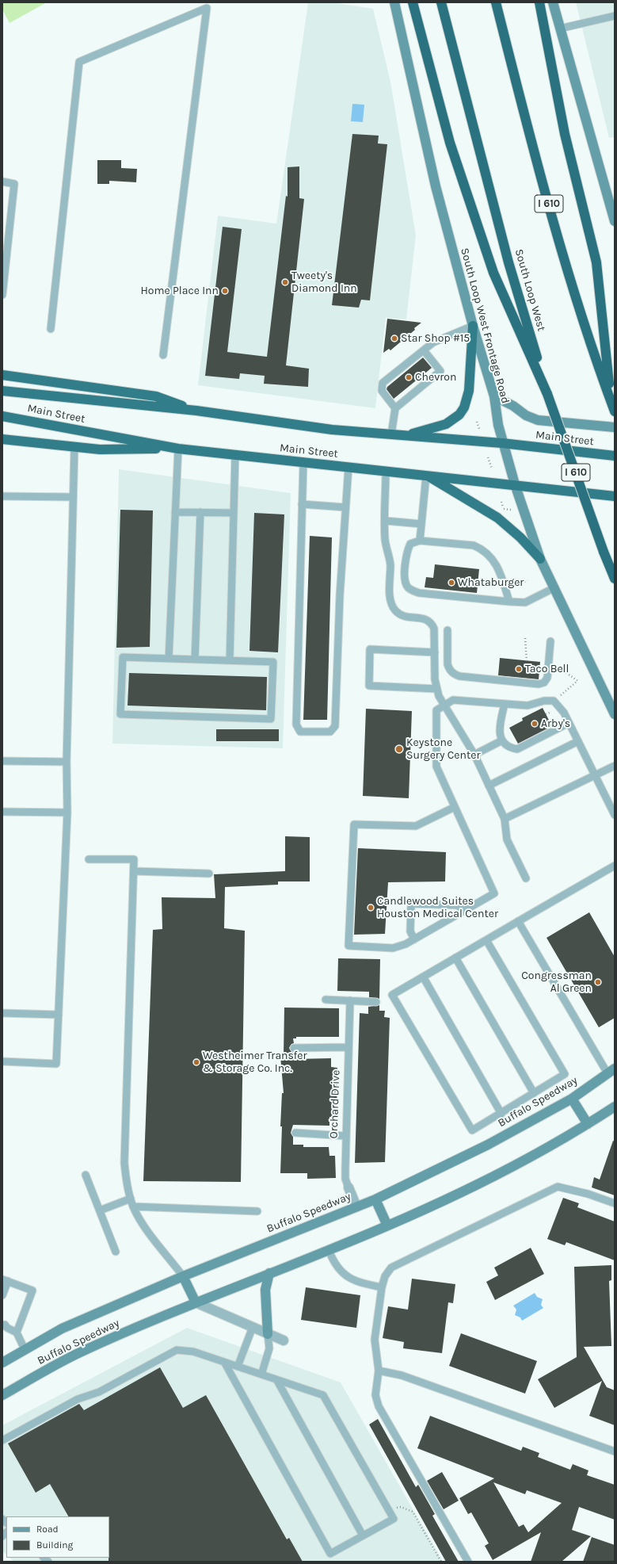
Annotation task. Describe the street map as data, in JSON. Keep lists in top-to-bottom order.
{
  "streets": {
    "highway": ["I 610", "South Loop West", "Main Street"],
    "main road": ["South Loop West Frontage Road", "Buffalo Speedway"],
    "street": ["Orchard Drive"]
  },
  "crossings": [
    ["South Loop West Frontage Road", "Main Street"],
    ["Buffalo Speedway", "Orchard Drive"]
  ],
  "places": [
    "Tweety's Diamond Inn",
    "Home Place Inn",
    "Star Shop #15",
    "Chevron",
    "Whataburger",
    "Taco Bell",
    "Arby's",
    "Keystone Surgery Center",
    "Candlewood Suites Houston Medical Center",
    "Congressman Al Green",
    "Westheimer Transfer & Storage Co. Inc."
  ],
  "legend": ["Road", "Building"]
}
